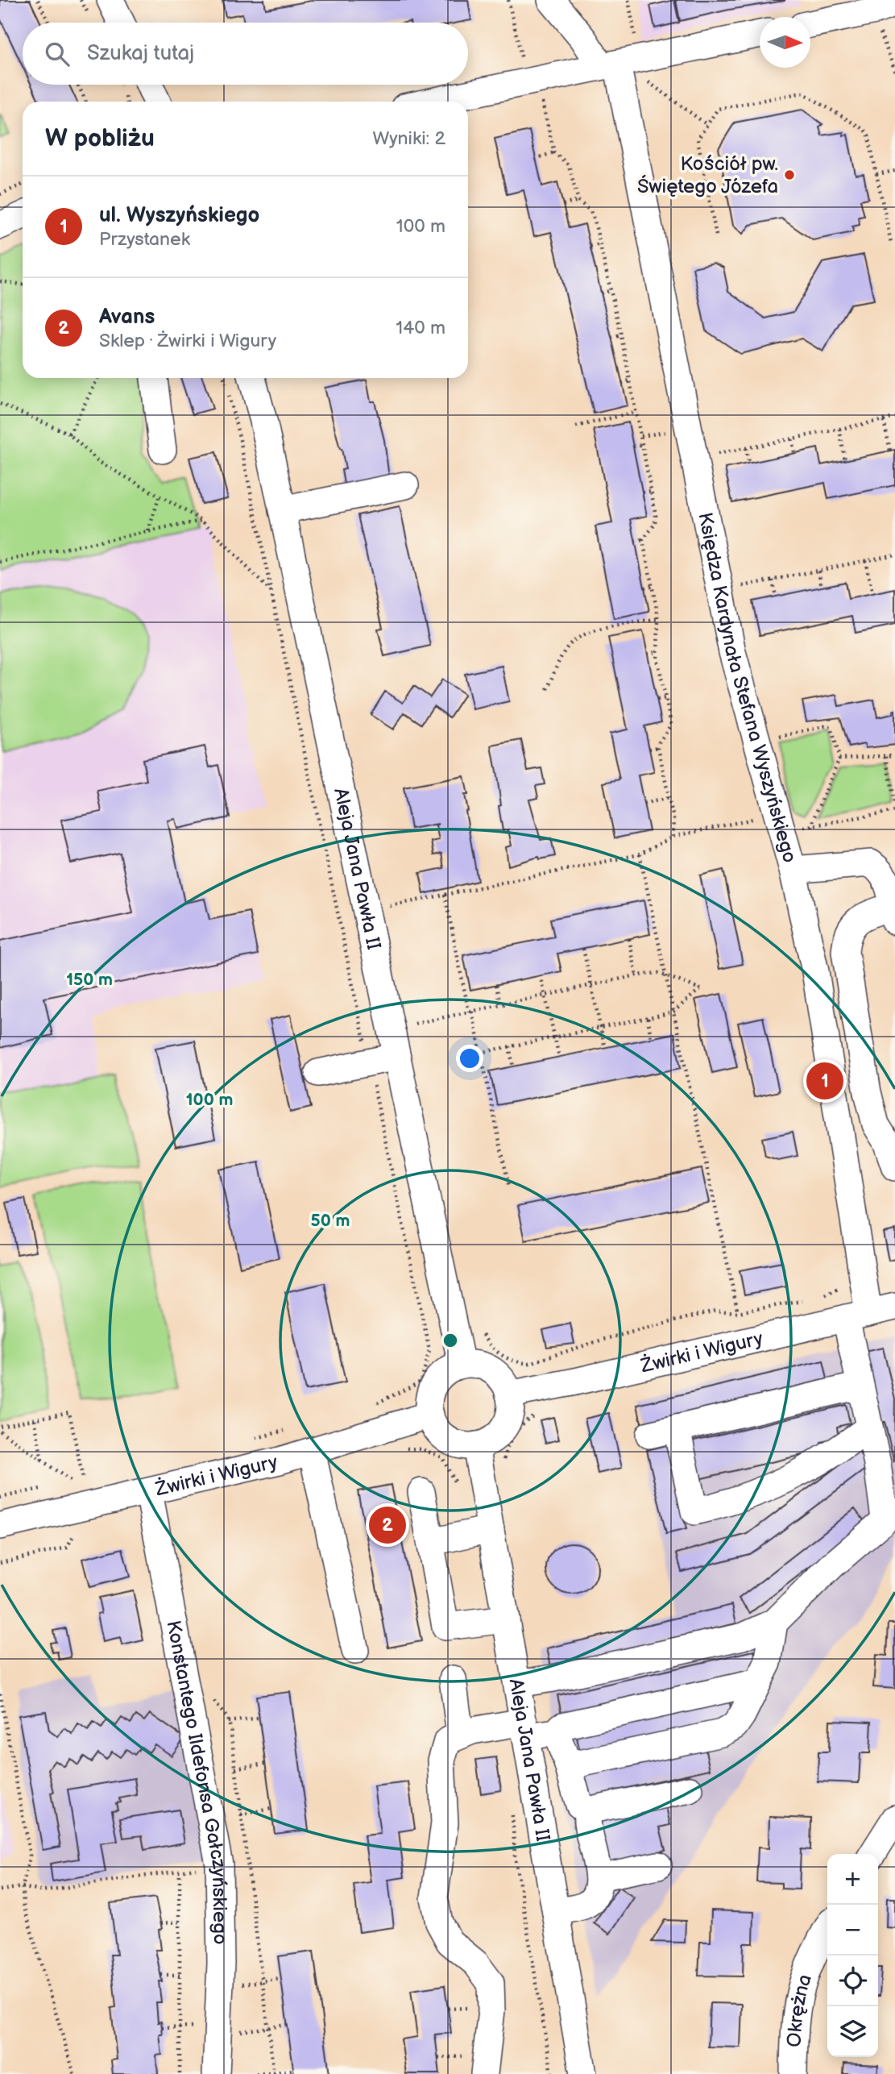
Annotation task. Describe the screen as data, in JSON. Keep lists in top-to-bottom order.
{
  "streets": {
    "street": [
      "Księdza Kardynała Stefana Wyszyńskiego",
      "Aleja Jana Pawła II",
      "Żwirki i Wigury",
      "Konstantego Ildefonsa Gałczyńskiego",
      "Okrężna"
    ]
  },
  "crossings": [
    ["Księdza Kardynała Stefana Wyszyńskiego", "Żwirki i Wigury"],
    ["Aleja Jana Pawła II", "Żwirki i Wigury"],
    ["Żwirki i Wigury", "Konstantego Ildefonsa Gałczyńskiego"]
  ],
  "places": ["Kościół pw. Świętego Józefa"],
  "north": "right",
  "page": {
    "search": "Szukaj tutaj",
    "heading": ["W pobliżu", "Wyniki: 2"],
    "list": [
      {
        "mark": "1",
        "name": "ul. Wyszyńskiego",
        "note": "Przystanek",
        "value": "100 m"
      },
      {
        "mark": "2",
        "name": "Avans",
        "note": "Sklep · Żwirki i Wigury",
        "value": "140 m"
      }
    ],
    "pins": ["1", "2"],
    "map_buttons": ["+", "−"]
  },
  "rings": ["150 m", "100 m", "50 m"]
}
